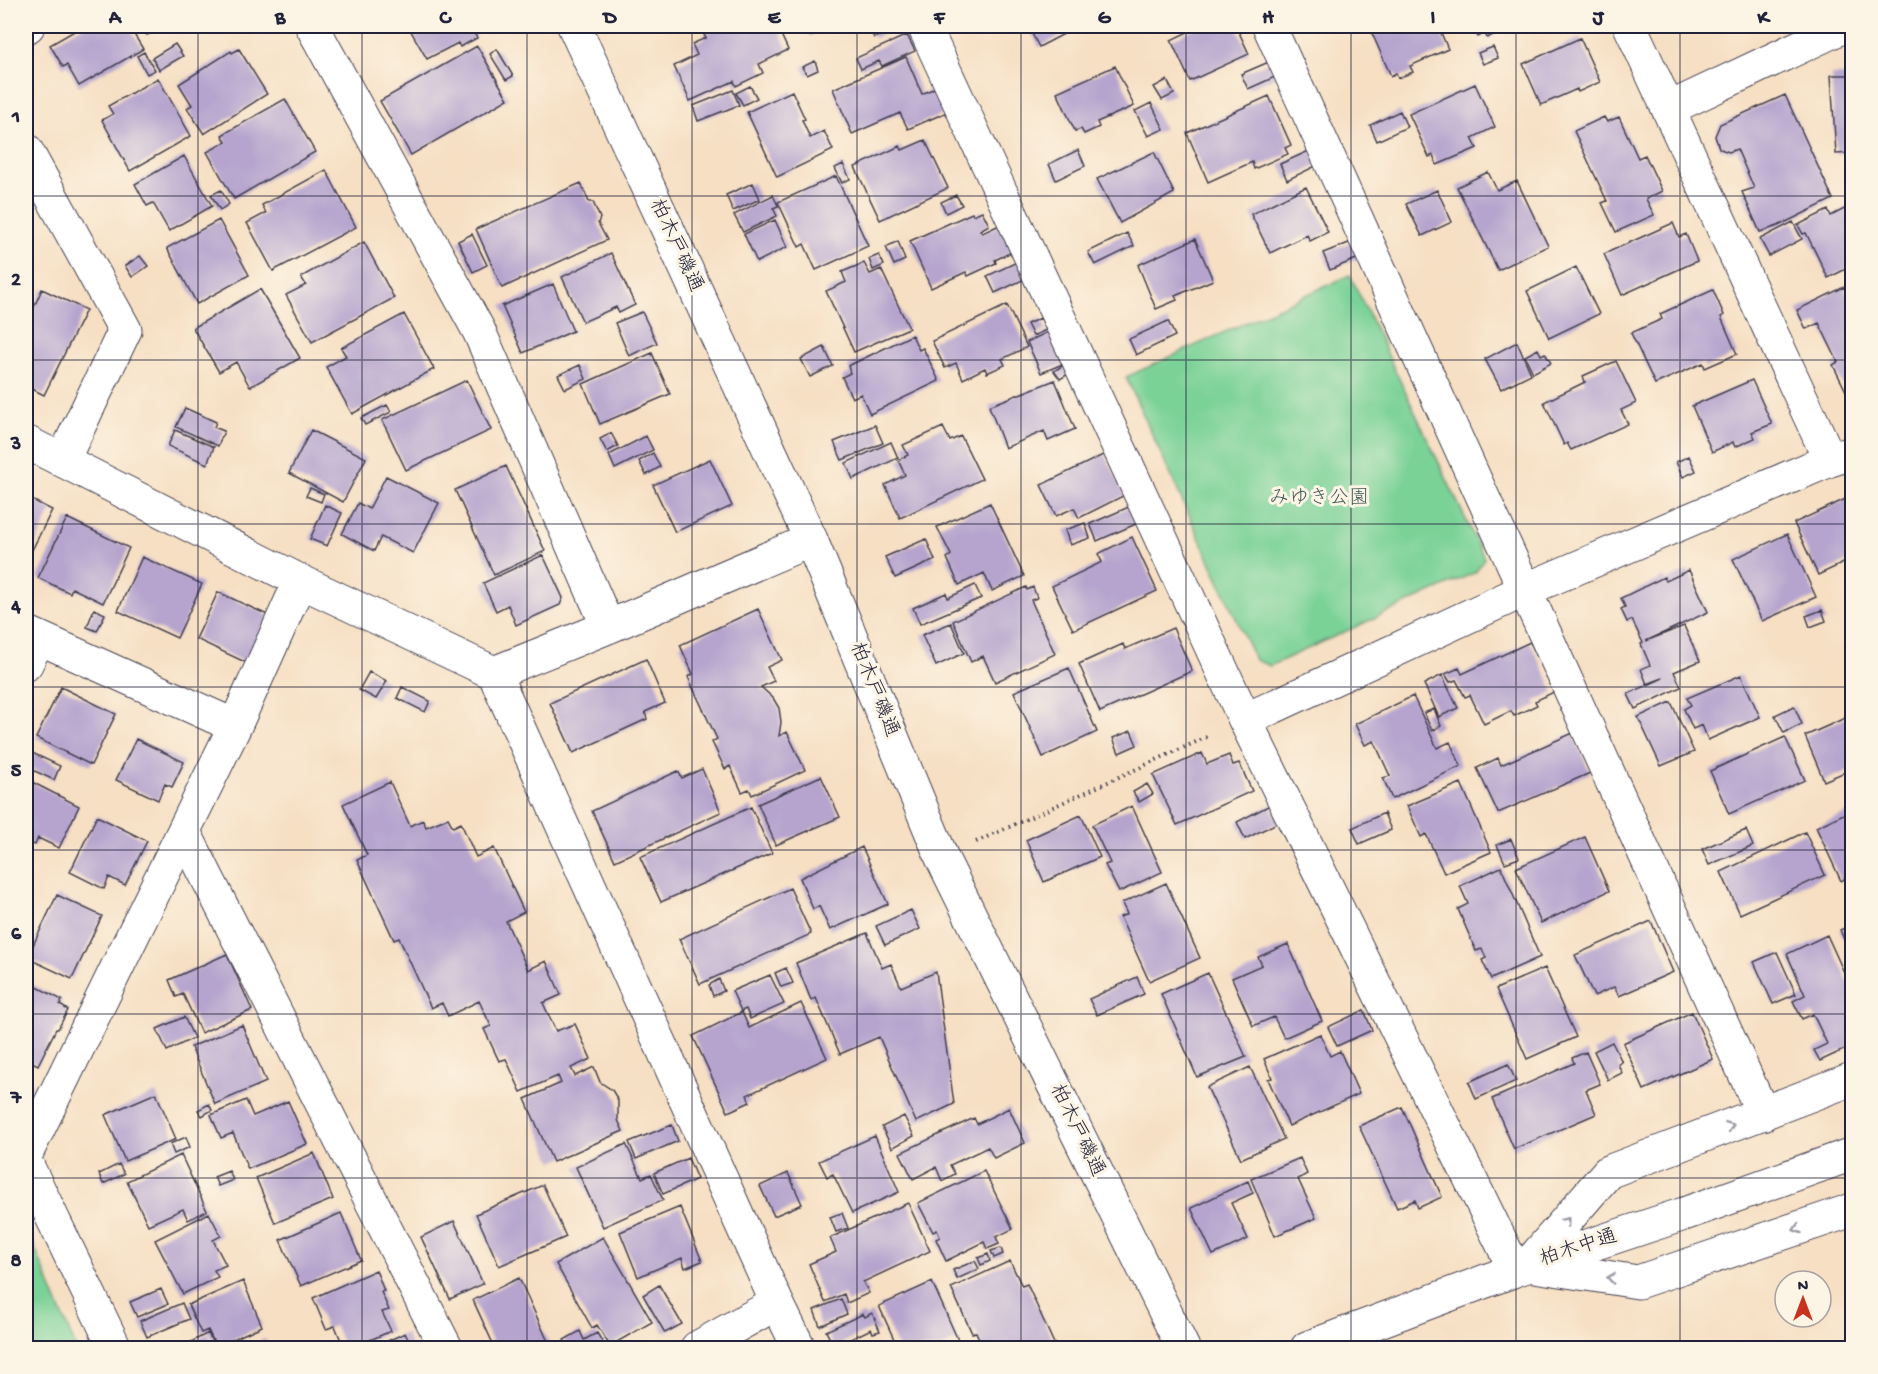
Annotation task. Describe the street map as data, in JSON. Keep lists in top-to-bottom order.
{
  "streets": {
    "street": ["柏木戸磯通", "柏木中通"]
  },
  "parks": ["みゆき公園"],
  "north": "top",
  "grid": {
    "columns": [
      "A",
      "B",
      "C",
      "D",
      "E",
      "F",
      "G",
      "H",
      "I",
      "J",
      "K"
    ],
    "rows": [
      "1",
      "2",
      "3",
      "4",
      "5",
      "6",
      "7",
      "8"
    ]
  }
}
